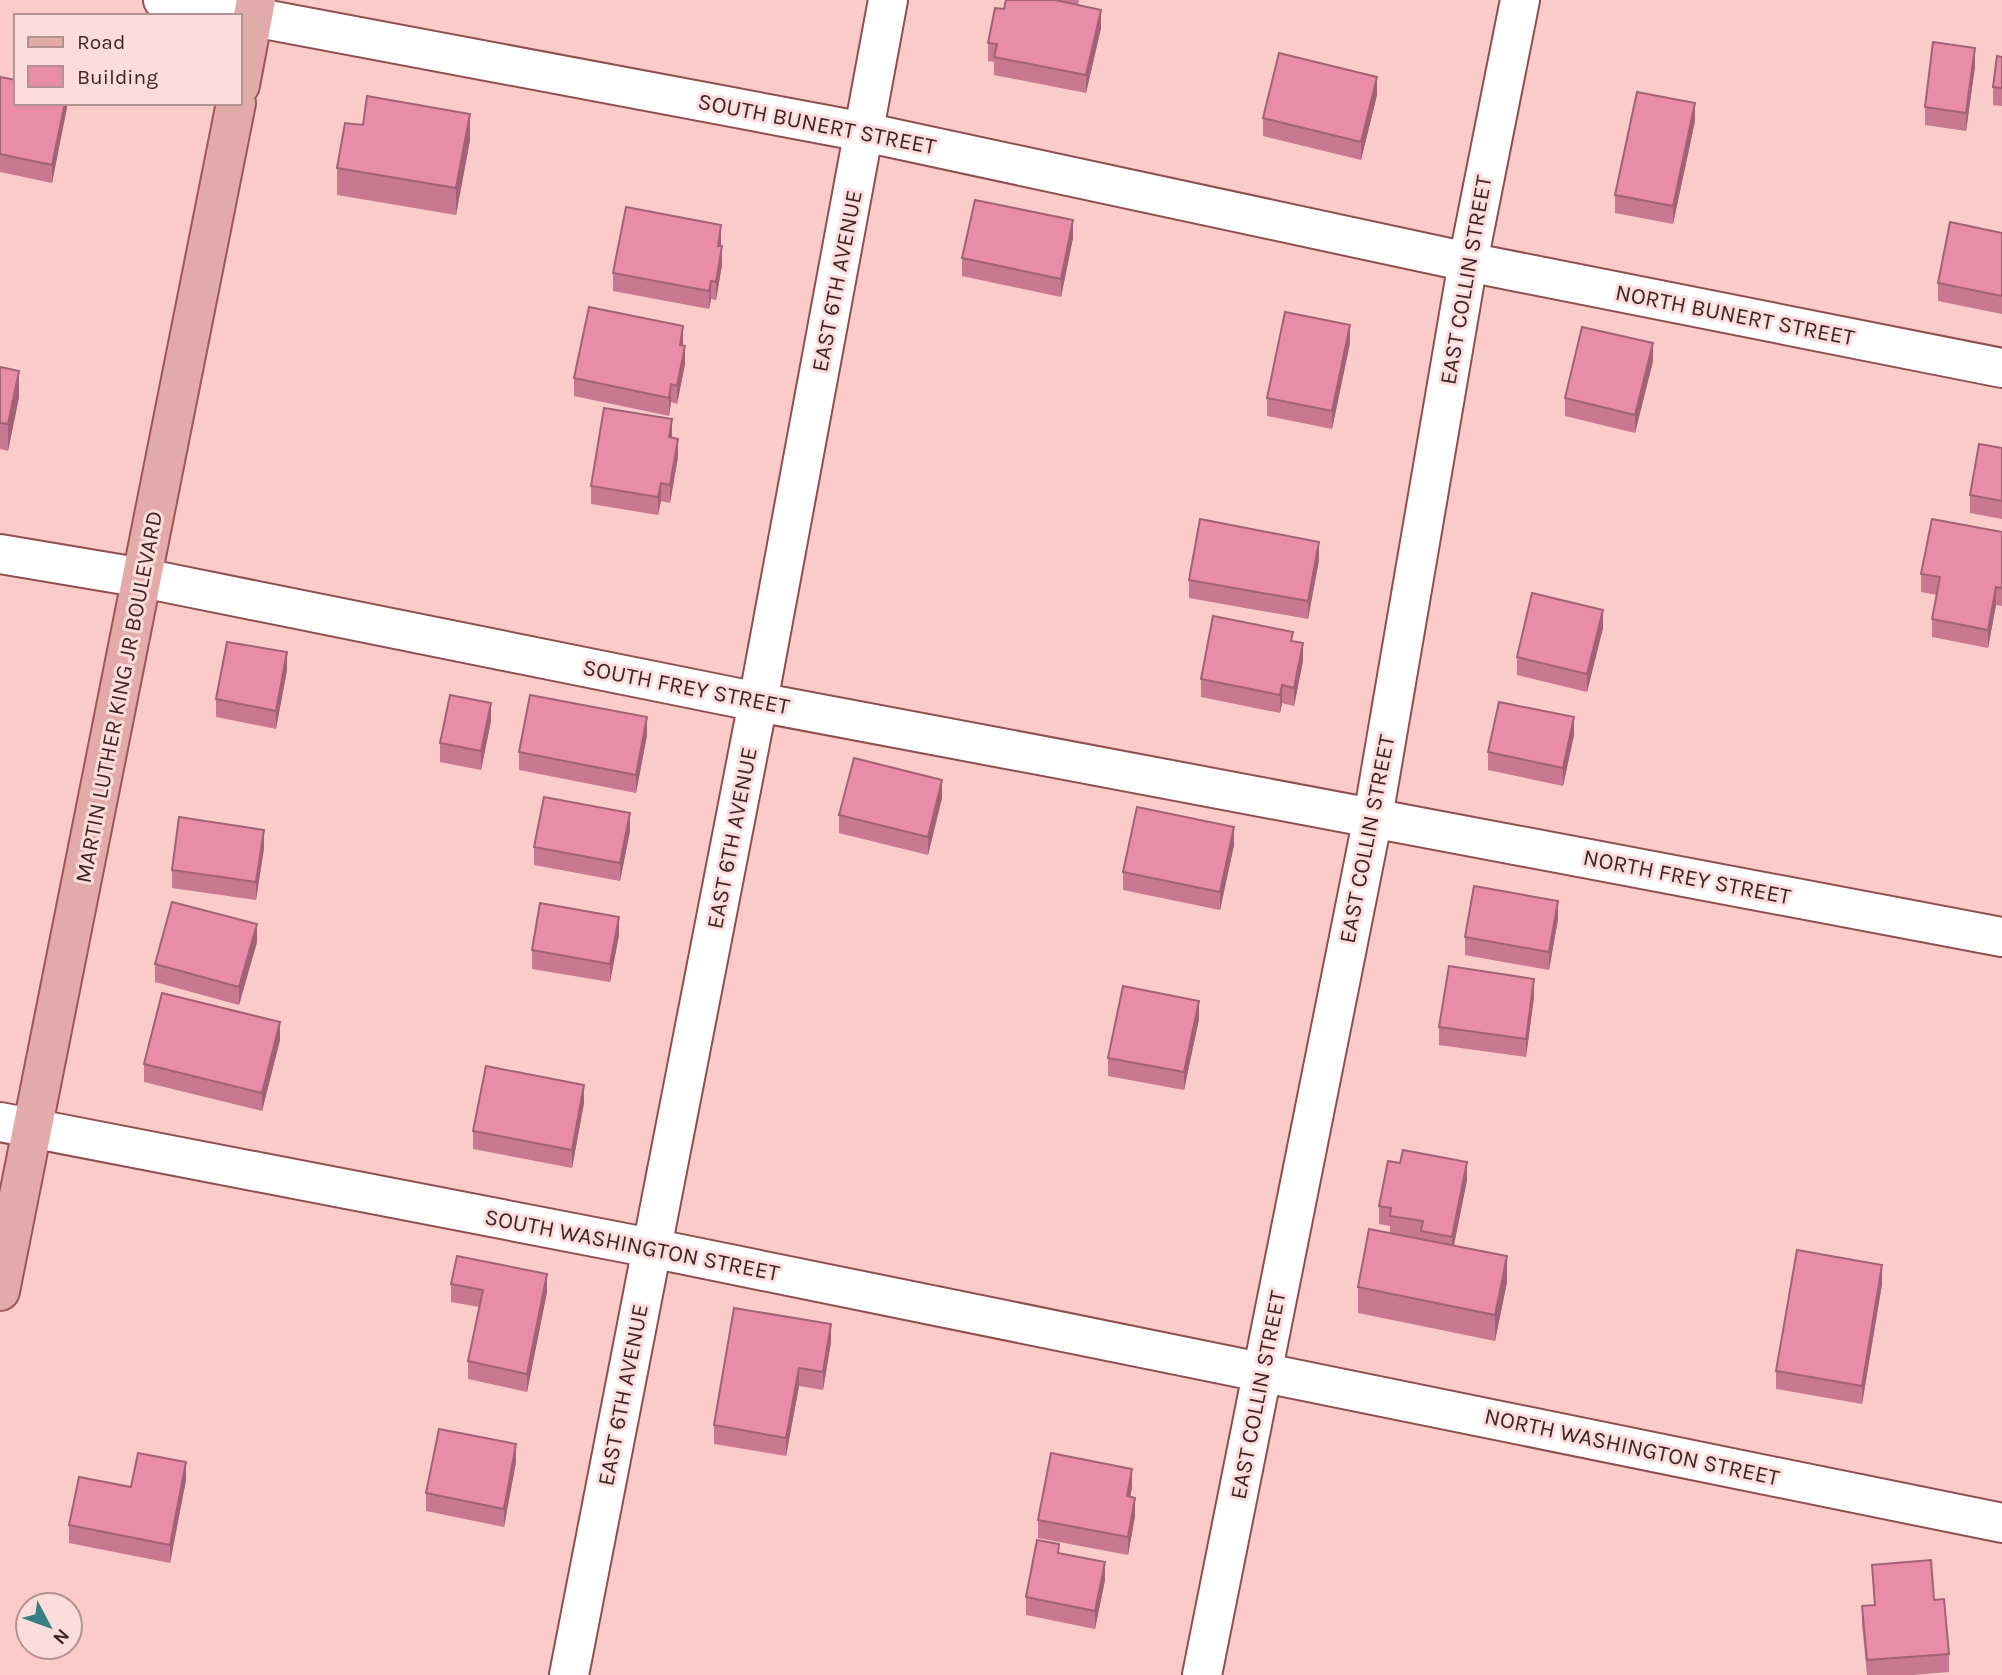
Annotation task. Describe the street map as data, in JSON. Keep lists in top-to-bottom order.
{
  "streets": {
    "main road": ["MARTIN LUTHER KING JR BOULEVARD"],
    "street": [
      "SOUTH BUNERT STREET",
      "EAST COLLIN STREET",
      "EAST 6TH AVENUE",
      "NORTH BUNERT STREET",
      "SOUTH FREY STREET",
      "NORTH FREY STREET",
      "SOUTH WASHINGTON STREET",
      "NORTH WASHINGTON STREET"
    ]
  },
  "crossings": [
    ["SOUTH BUNERT STREET", "EAST COLLIN STREET"],
    ["SOUTH BUNERT STREET", "EAST 6TH AVENUE"],
    ["SOUTH BUNERT STREET", "NORTH BUNERT STREET"],
    ["EAST COLLIN STREET", "NORTH BUNERT STREET"],
    ["EAST COLLIN STREET", "SOUTH FREY STREET"],
    ["EAST COLLIN STREET", "NORTH FREY STREET"],
    ["EAST COLLIN STREET", "SOUTH WASHINGTON STREET"],
    ["EAST COLLIN STREET", "NORTH WASHINGTON STREET"],
    ["EAST 6TH AVENUE", "SOUTH FREY STREET"],
    ["EAST 6TH AVENUE", "SOUTH WASHINGTON STREET"],
    ["SOUTH FREY STREET", "MARTIN LUTHER KING JR BOULEVARD"],
    ["SOUTH FREY STREET", "NORTH FREY STREET"],
    ["MARTIN LUTHER KING JR BOULEVARD", "SOUTH WASHINGTON STREET"],
    ["SOUTH WASHINGTON STREET", "NORTH WASHINGTON STREET"]
  ],
  "legend": ["Road", "Building"],
  "north": "bottom right"
}
